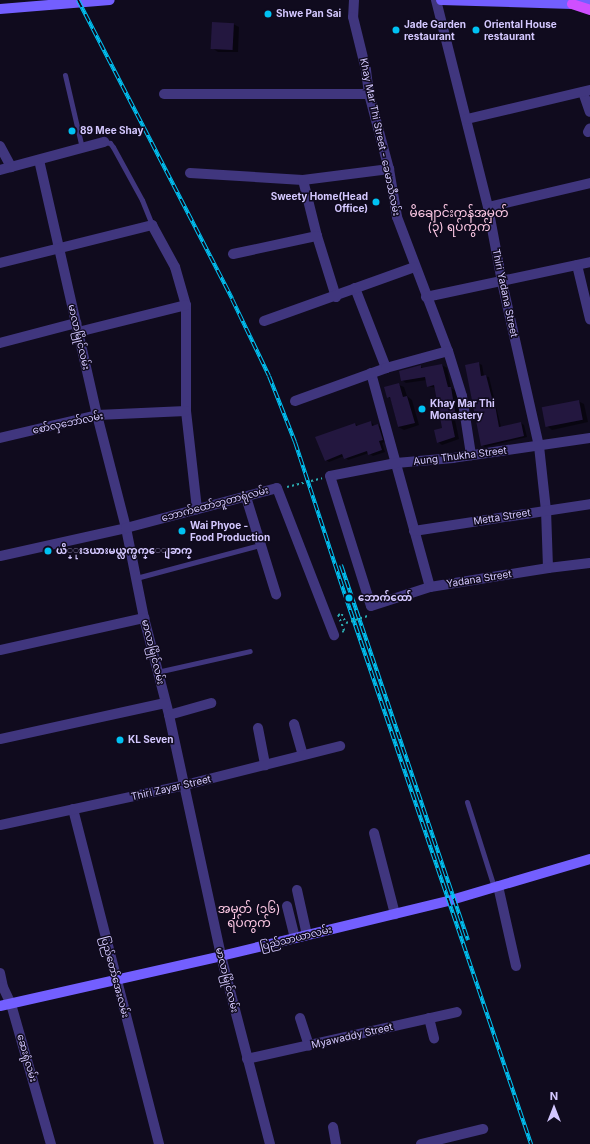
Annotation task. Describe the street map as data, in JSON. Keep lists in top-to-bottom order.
{
  "streets": {
    "street": [
      "Khay Mar Thi Street - ခေမာသီလမ်း",
      "Thiri Yadana Street",
      "မာလာမြိုင်လမ်း",
      "စော်လှဘော်လမ်း",
      "Aung Thukha Street",
      "ဘောက်ထော်ဘူတာရုံလမ်း",
      "Metta Street",
      "Yadana Street",
      "Thiri Zayar Street",
      "ပြည်သာယာလမ်း",
      "ပြည်တော်အေးလမ်း",
      "Myawaddy Street",
      "ဆေးရုံလမ်း"
    ]
  },
  "crossings": [
    ["Khay Mar Thi Street - ခေမာသီလမ်း", "Aung Thukha Street"],
    ["Thiri Yadana Street", "Aung Thukha Street"],
    ["Thiri Yadana Street", "Metta Street"],
    ["Thiri Yadana Street", "Yadana Street"],
    ["မာလာမြိုင်လမ်း", "စော်လှဘော်လမ်း"],
    ["မာလာမြိုင်လမ်း", "ဘောက်ထော်ဘူတာရုံလမ်း"],
    ["မာလာမြိုင်လမ်း", "Thiri Zayar Street"],
    ["မာလာမြိုင်လမ်း", "ပြည်သာယာလမ်း"],
    ["မာလာမြိုင်လမ်း", "Myawaddy Street"],
    ["Thiri Zayar Street", "ပြည်တော်အေးလမ်း"],
    ["ပြည်သာယာလမ်း", "ပြည်တော်အေးလမ်း"],
    ["ပြည်သာယာလမ်း", "ဆေးရုံလမ်း"]
  ],
  "districts": ["မိချောင်းကန်အမှတ် (၃) ရပ်ကွက်", "အမှတ် (၁၆) ရပ်ကွက်"],
  "places": [
    "Shwe Pan Sai",
    "Jade Garden restaurant",
    "Oriental House restaurant",
    "89 Mee Shay",
    "Sweety Home(Head Office)",
    "Khay Mar Thi Monastery",
    "Wai Phyoe - Food Production",
    "ယိ္ုးဒယားမယ္လက္ဖက္ေျခာက္",
    "ဘောက်ထော်",
    "KL Seven"
  ],
  "north": "top"
}
